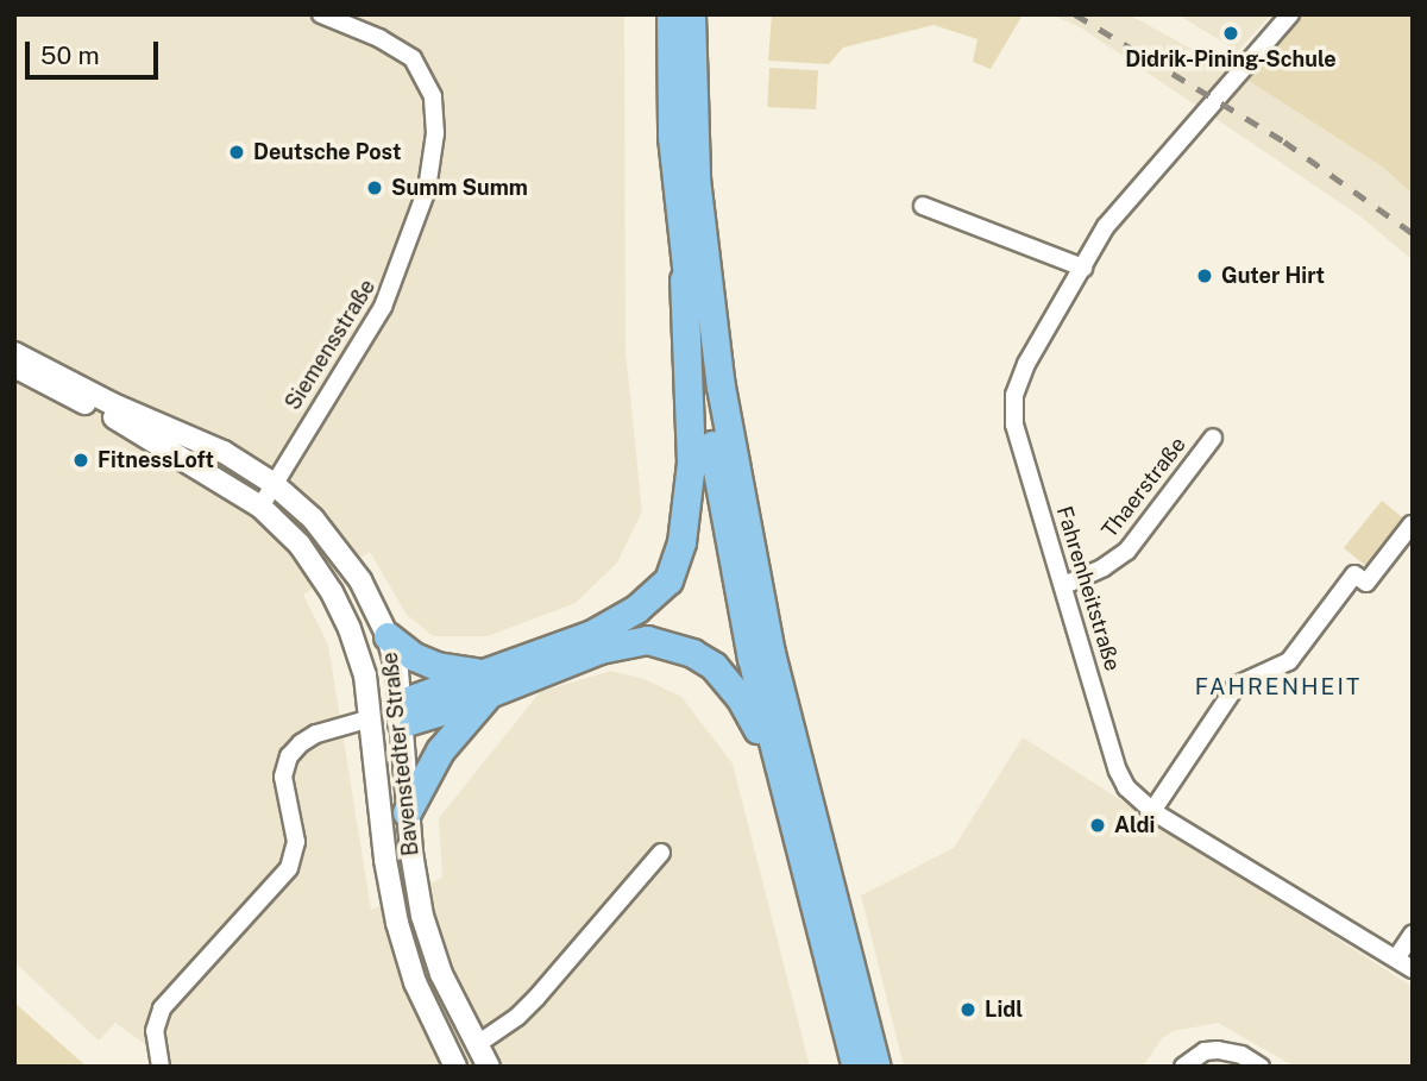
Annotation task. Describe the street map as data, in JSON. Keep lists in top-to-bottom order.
{
  "streets": {
    "street": [
      "Siemensstraße",
      "Thaerstraße",
      "Fahrenheitstraße",
      "Bavenstedter Straße"
    ]
  },
  "crossings": [
    ["Siemensstraße", "Bavenstedter Straße"],
    ["Thaerstraße", "Fahrenheitstraße"]
  ],
  "districts": ["FAHRENHEIT"],
  "places": [
    "Didrik-Pining-Schule",
    "Deutsche Post",
    "Summ Summ",
    "Guter Hirt",
    "FitnessLoft",
    "Aldi",
    "Lidl"
  ],
  "scale_bar": "50 m"
}
